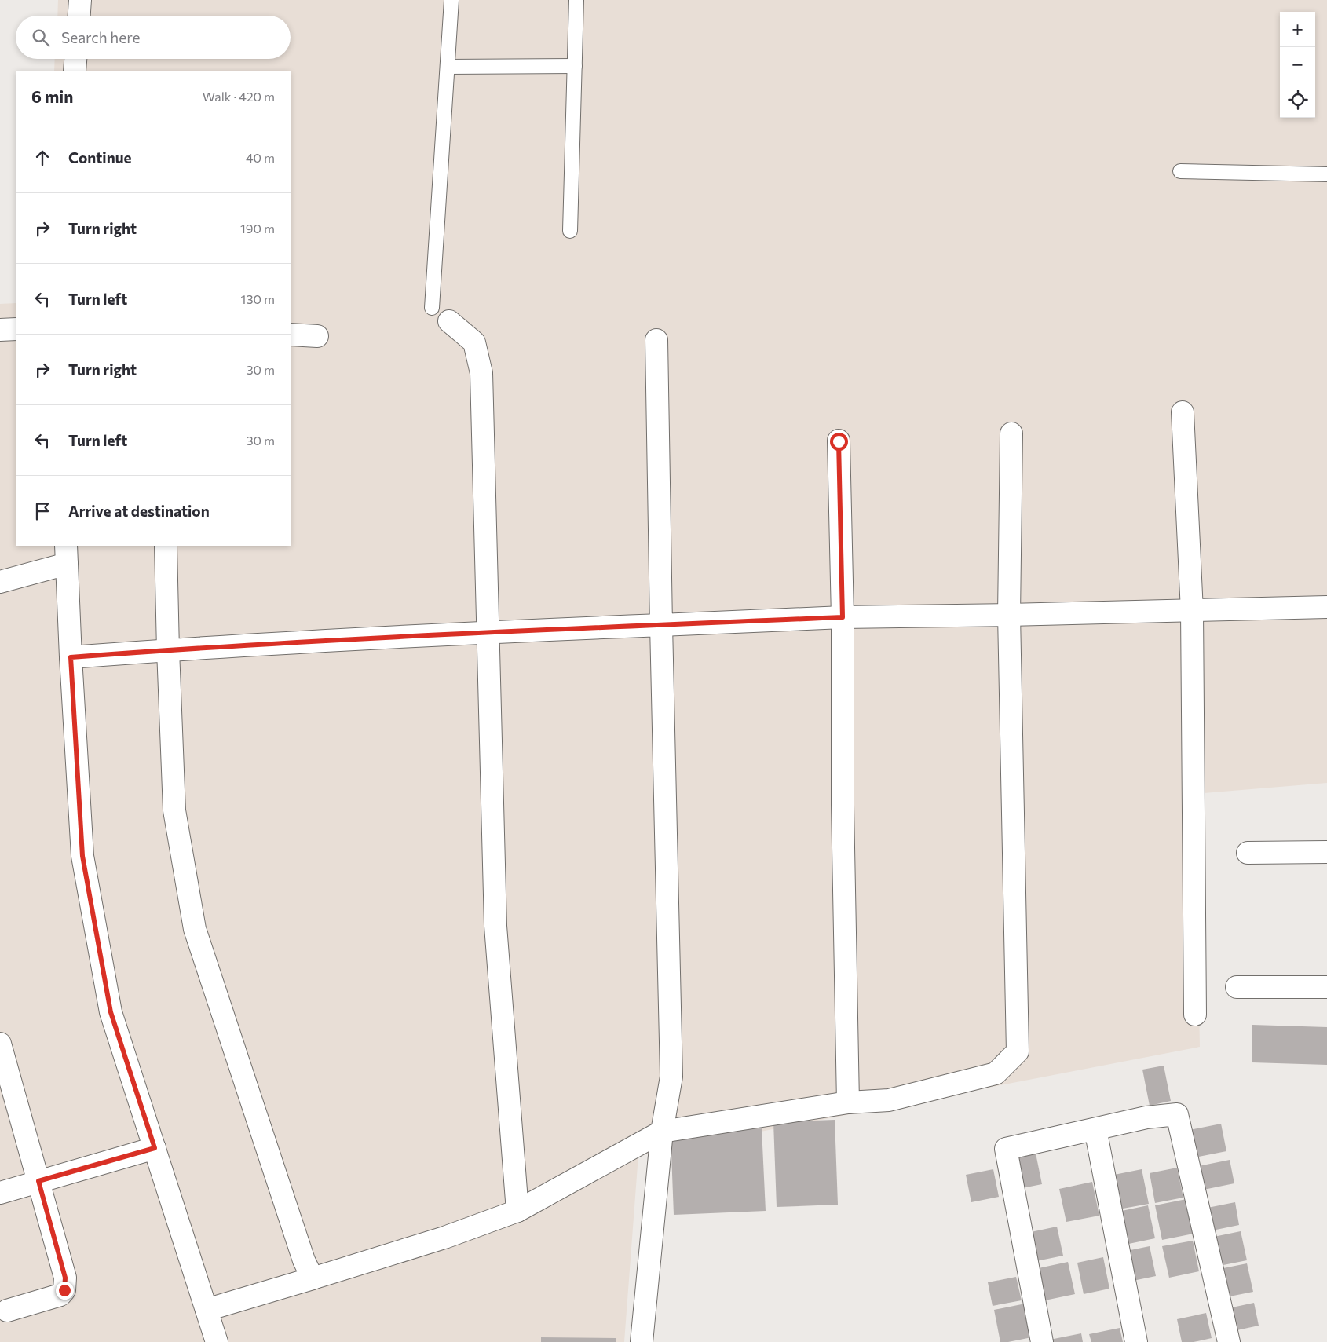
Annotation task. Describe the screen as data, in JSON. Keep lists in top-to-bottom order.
{
  "page": {
    "map_buttons": ["+", "−"],
    "search": "Search here",
    "heading": ["6 min", "Walk · 420 m"],
    "list": [
      ["Continue", "40 m"],
      ["Turn right", "190 m"],
      ["Turn left", "130 m"],
      ["Turn right", "30 m"],
      ["Turn left", "30 m"],
      "Arrive at destination"
    ]
  }
}
